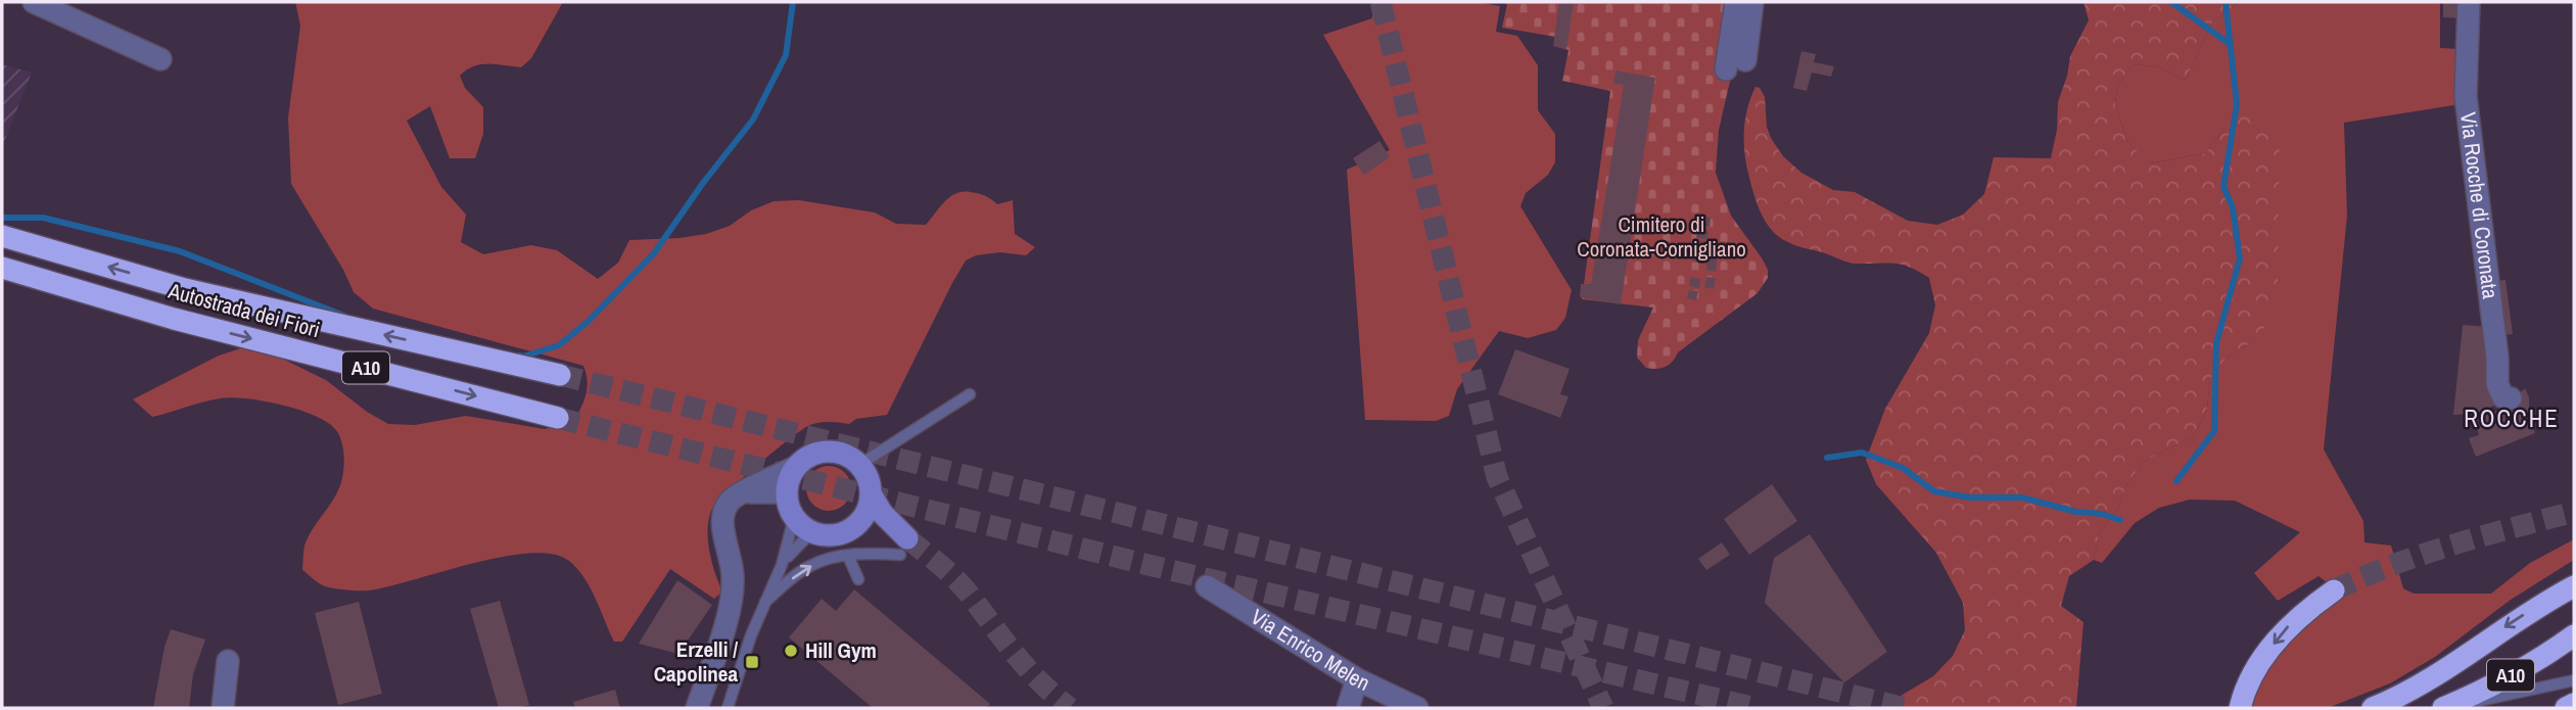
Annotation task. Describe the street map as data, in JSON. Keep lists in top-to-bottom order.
{
  "streets": {
    "highway": ["Autostrada dei Fiori", "A10"],
    "street": ["Via Rocche di Coronata", "Via Enrico Melen"]
  },
  "districts": ["ROCCHE"],
  "parks": ["Cimitero di Coronata-Cornigliano"],
  "places": {
    "other": ["Hill Gym"],
    "transit": ["Erzelli / Capolinea"]
  }
}
